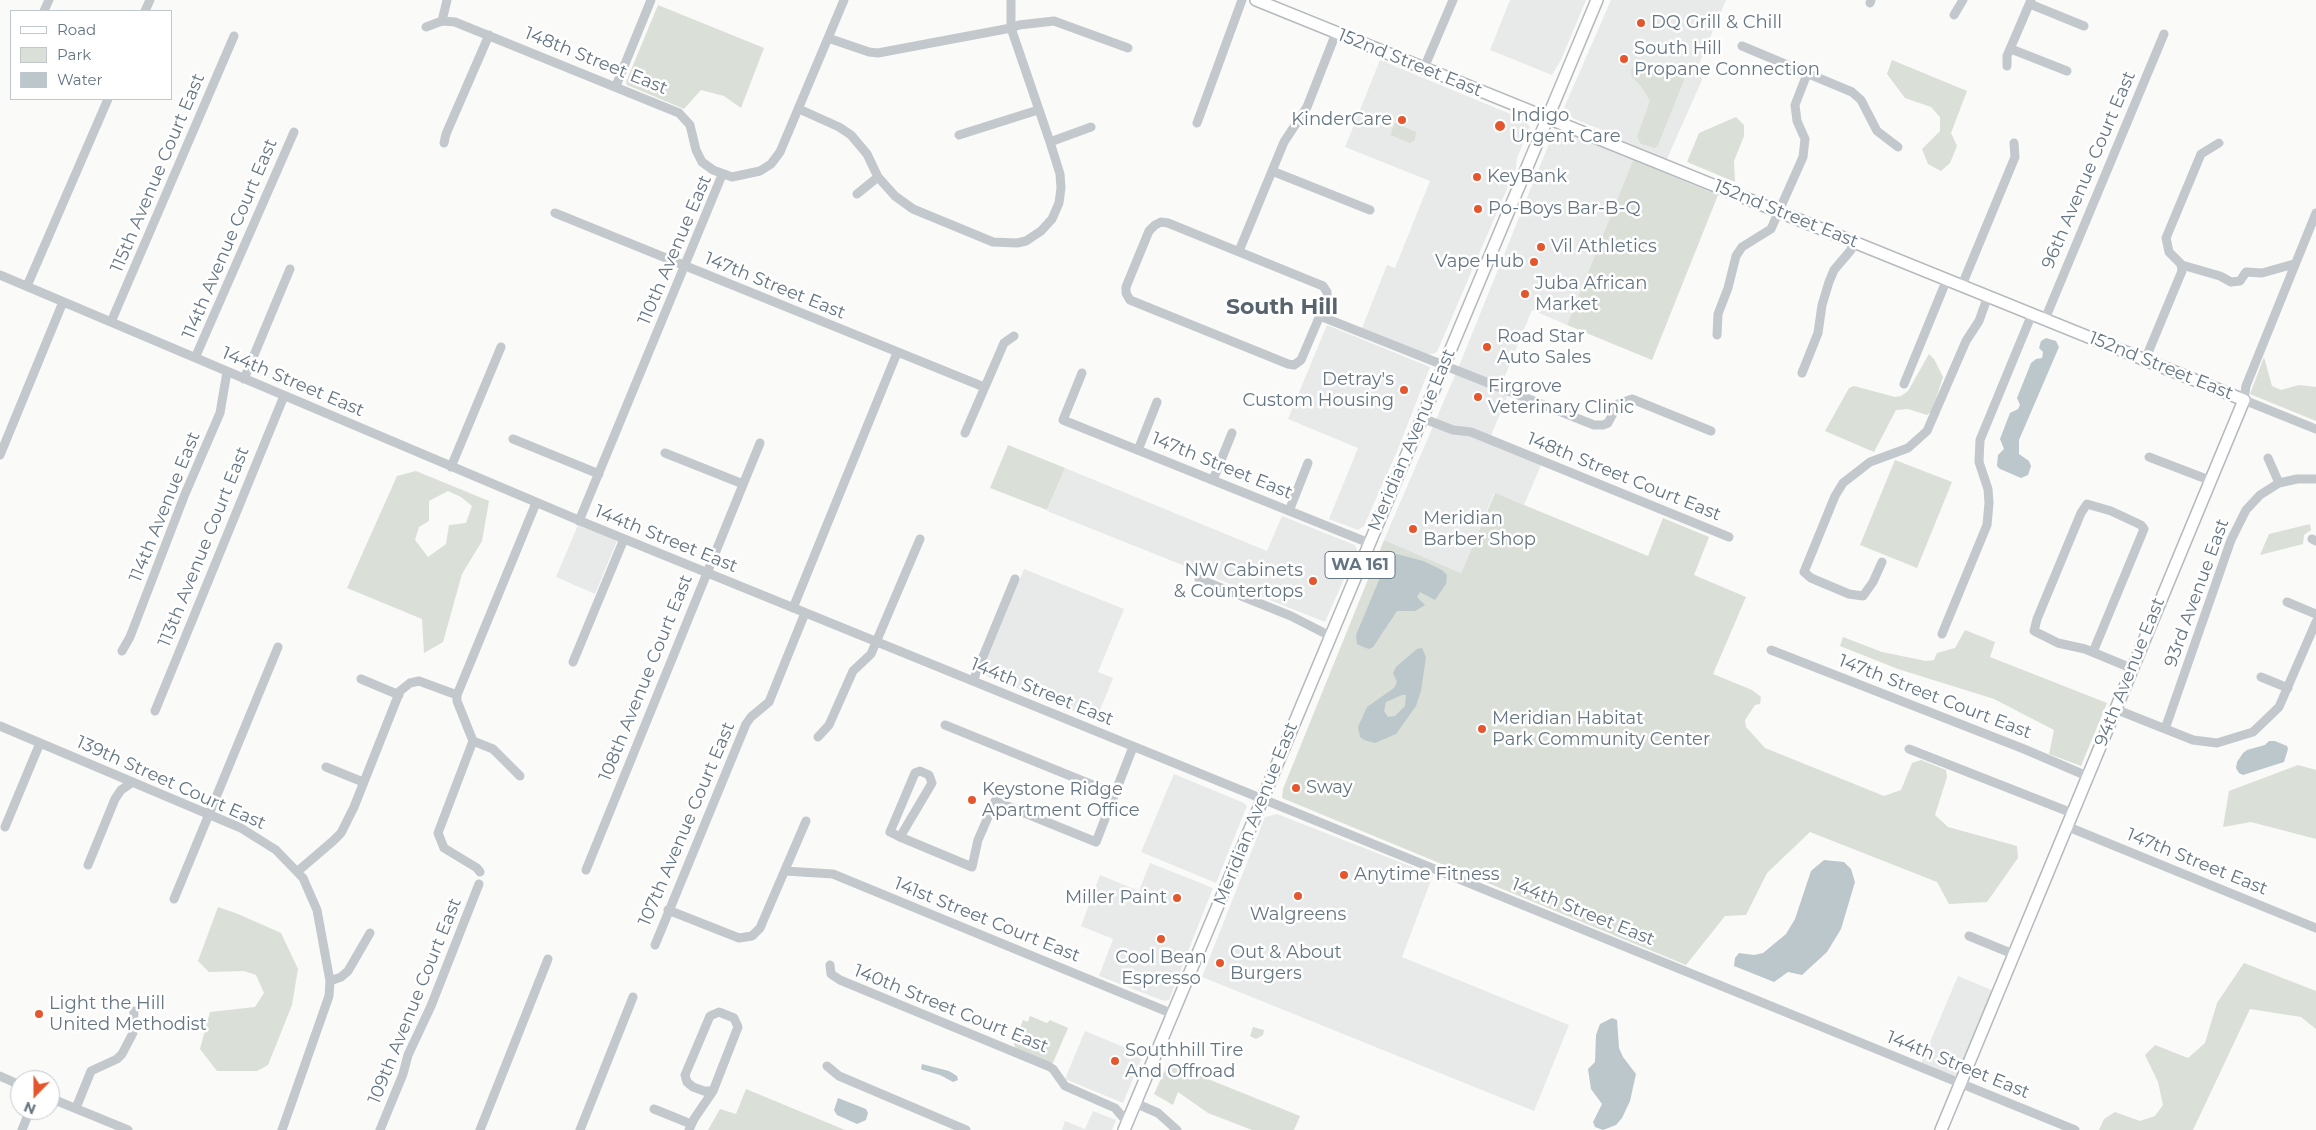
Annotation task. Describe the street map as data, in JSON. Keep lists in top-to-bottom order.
{
  "streets": {
    "main road": [
      "152nd Street East",
      "Meridian Avenue East",
      "WA 161",
      "94th Avenue East"
    ],
    "street": [
      "148th Street East",
      "96th Avenue Court East",
      "115th Avenue Court East",
      "114th Avenue Court East",
      "110th Avenue East",
      "147th Street East",
      "144th Street East",
      "148th Street Court East",
      "114th Avenue East",
      "113th Avenue Court East",
      "93rd Avenue East",
      "108th Avenue Court East",
      "147th Street Court East",
      "139th Street Court East",
      "107th Avenue Court East",
      "141st Street Court East",
      "109th Avenue Court East",
      "140th Street Court East"
    ]
  },
  "crossings": [
    ["148th Street East", "110th Avenue East"],
    ["152nd Street East", "96th Avenue Court East"],
    ["152nd Street East", "Meridian Avenue East"],
    ["152nd Street East", "94th Avenue East"],
    ["115th Avenue Court East", "144th Street East"],
    ["114th Avenue Court East", "144th Street East"],
    ["110th Avenue East", "147th Street East"],
    ["110th Avenue East", "144th Street East"],
    ["147th Street East", "Meridian Avenue East"],
    ["147th Street East", "94th Avenue East"],
    ["144th Street East", "Meridian Avenue East"],
    ["144th Street East", "114th Avenue East"],
    ["144th Street East", "113th Avenue Court East"],
    ["144th Street East", "94th Avenue East"],
    ["144th Street East", "108th Avenue Court East"],
    ["144th Street East", "107th Avenue Court East"],
    ["Meridian Avenue East", "148th Street Court East"],
    ["Meridian Avenue East", "141st Street Court East"],
    ["Meridian Avenue East", "140th Street Court East"],
    ["94th Avenue East", "147th Street Court East"]
  ],
  "districts": ["South Hill"],
  "places": [
    "DQ Grill & Chill",
    "South Hill Propane Connection",
    "KinderCare",
    "Indigo Urgent Care",
    "KeyBank",
    "Po-Boys Bar-B-Q",
    "Vil Athletics",
    "Vape Hub",
    "Juba African Market",
    "Road Star Auto Sales",
    "Detray's Custom Housing",
    "Firgrove Veterinary Clinic",
    "Meridian Barber Shop",
    "NW Cabinets & Countertops",
    "Meridian Habitat Park Community Center",
    "Sway",
    "Keystone Ridge Apartment Office",
    "Anytime Fitness",
    "Walgreens",
    "Miller Paint",
    "Cool Bean Espresso",
    "Out & About Burgers",
    "Light the Hill United Methodist",
    "Southhill Tire And Offroad"
  ],
  "legend": ["Road", "Park", "Water"],
  "north": "bottom"
}
